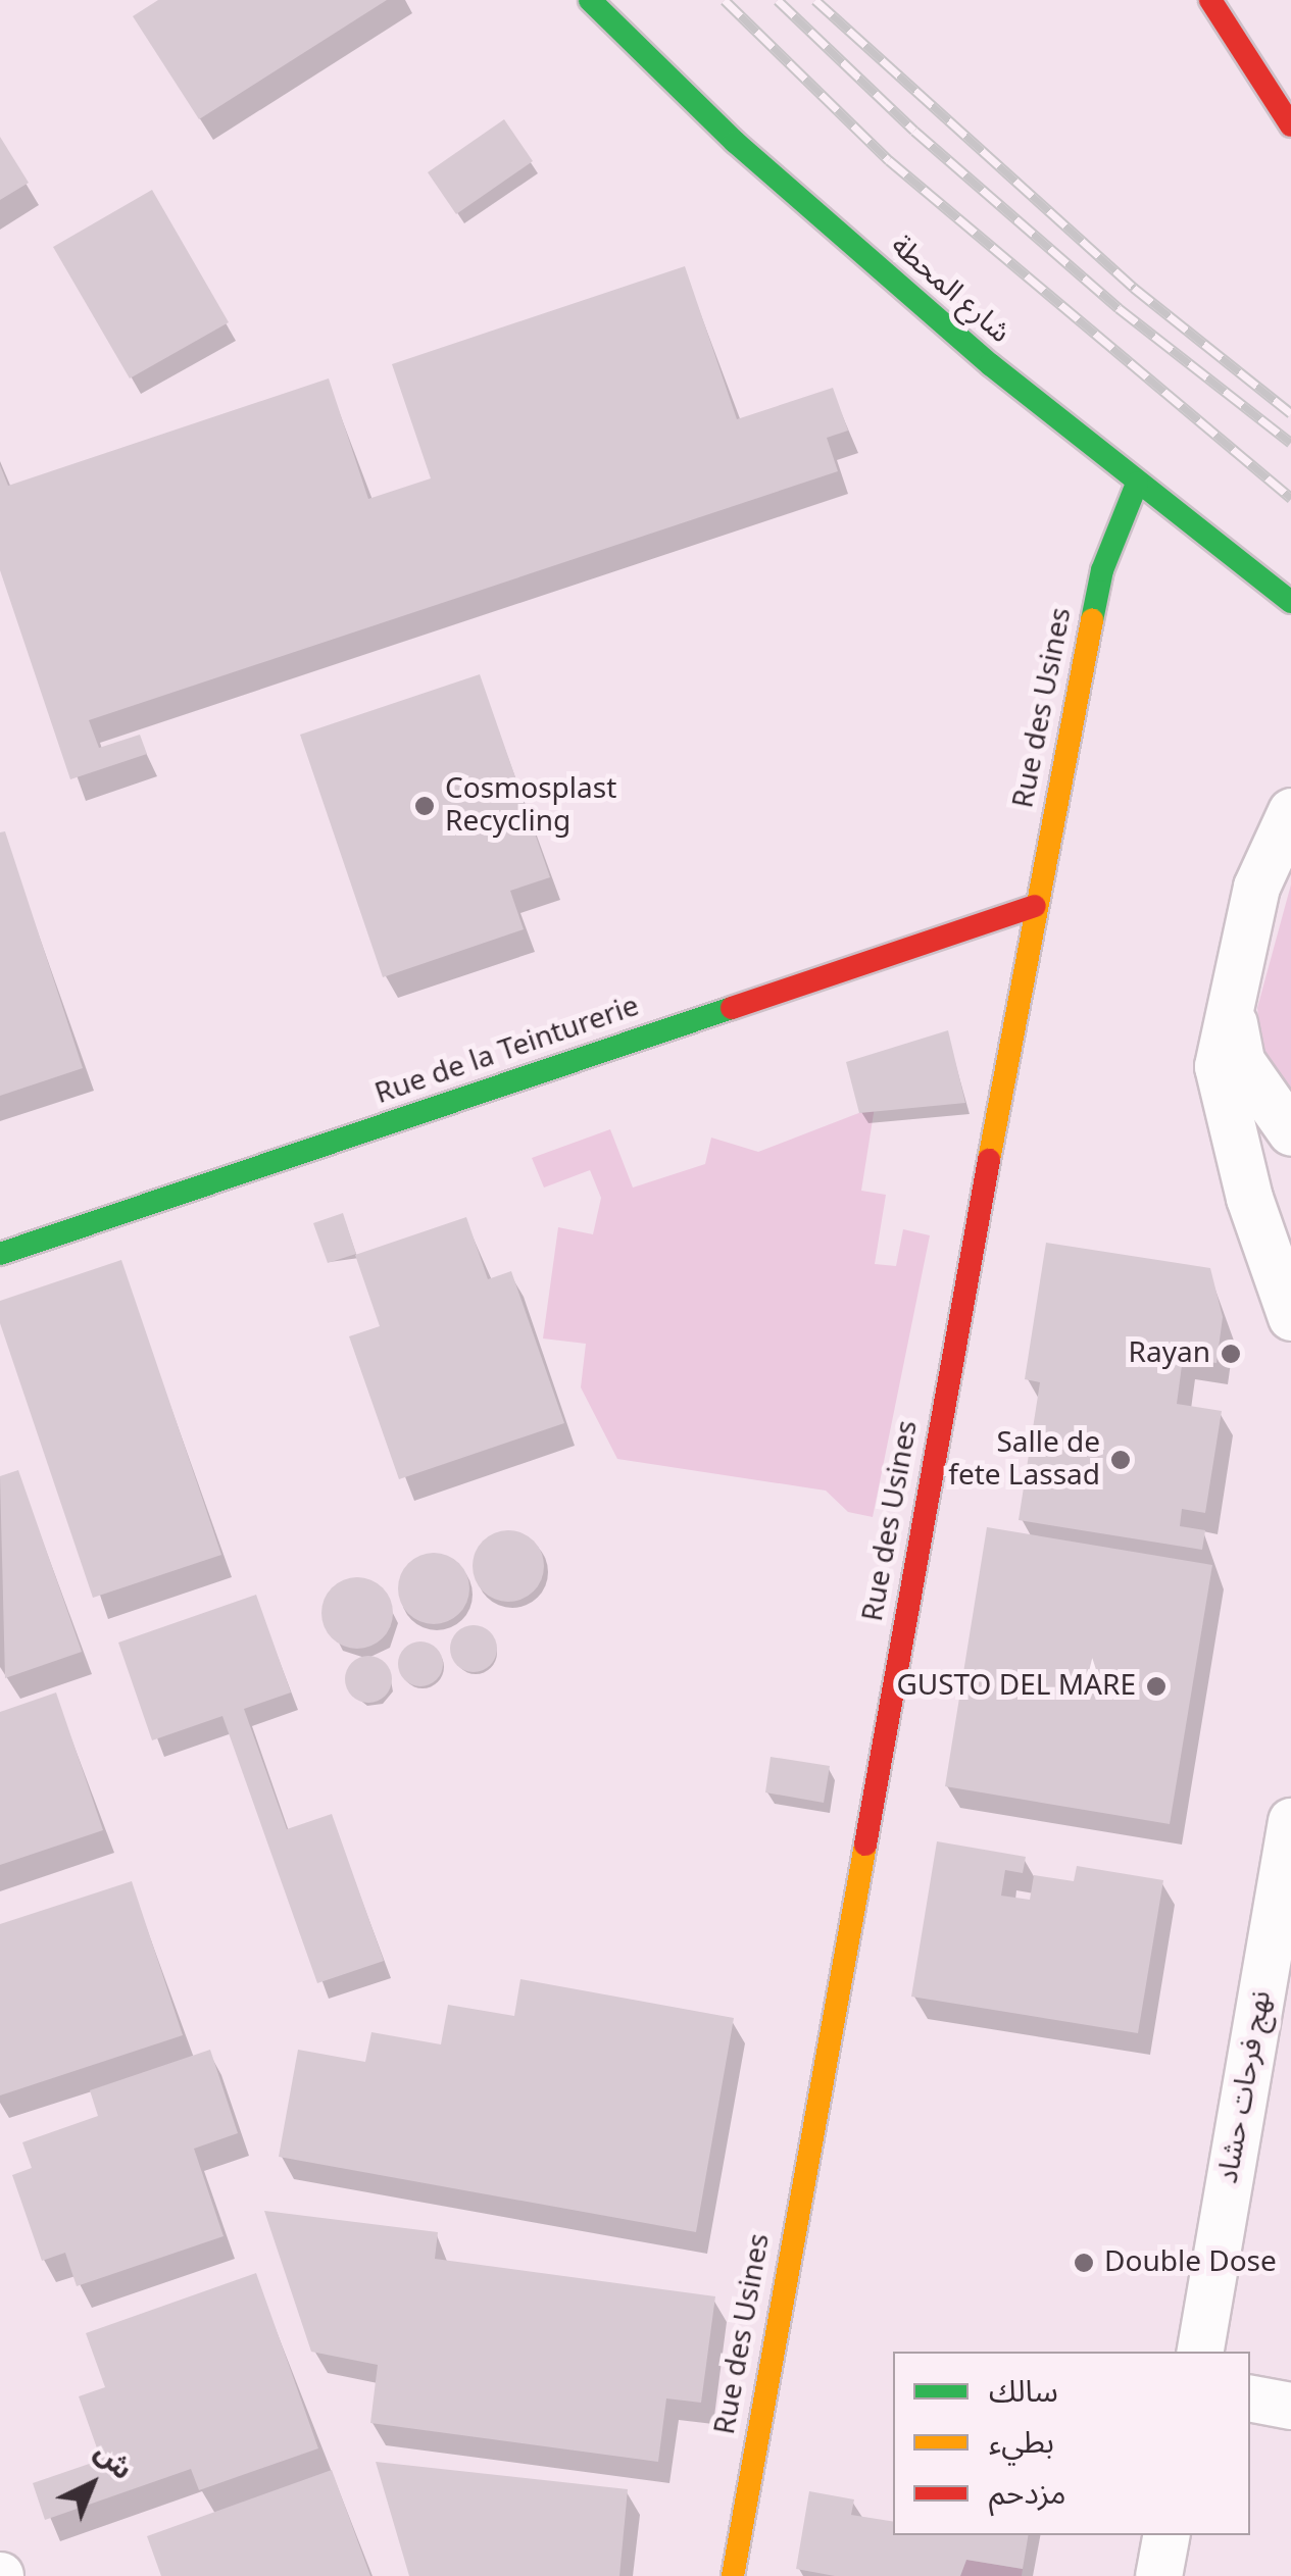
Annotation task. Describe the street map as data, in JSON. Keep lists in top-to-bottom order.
{
  "streets": {
    "street": [
      "شارع المحطة",
      "Rue des Usines",
      "Rue de la Teinturerie",
      "نهج فرحات حشاد"
    ]
  },
  "crossings": [
    ["شارع المحطة", "Rue des Usines"],
    ["Rue des Usines", "Rue de la Teinturerie"]
  ],
  "places": [
    "Cosmosplast Recycling",
    "Rayan",
    "Salle de fete Lassad",
    "GUSTO DEL MARE",
    "Double Dose"
  ],
  "legend": ["سالك", "بطيء", "مزدحم"],
  "north": "top right"
}
